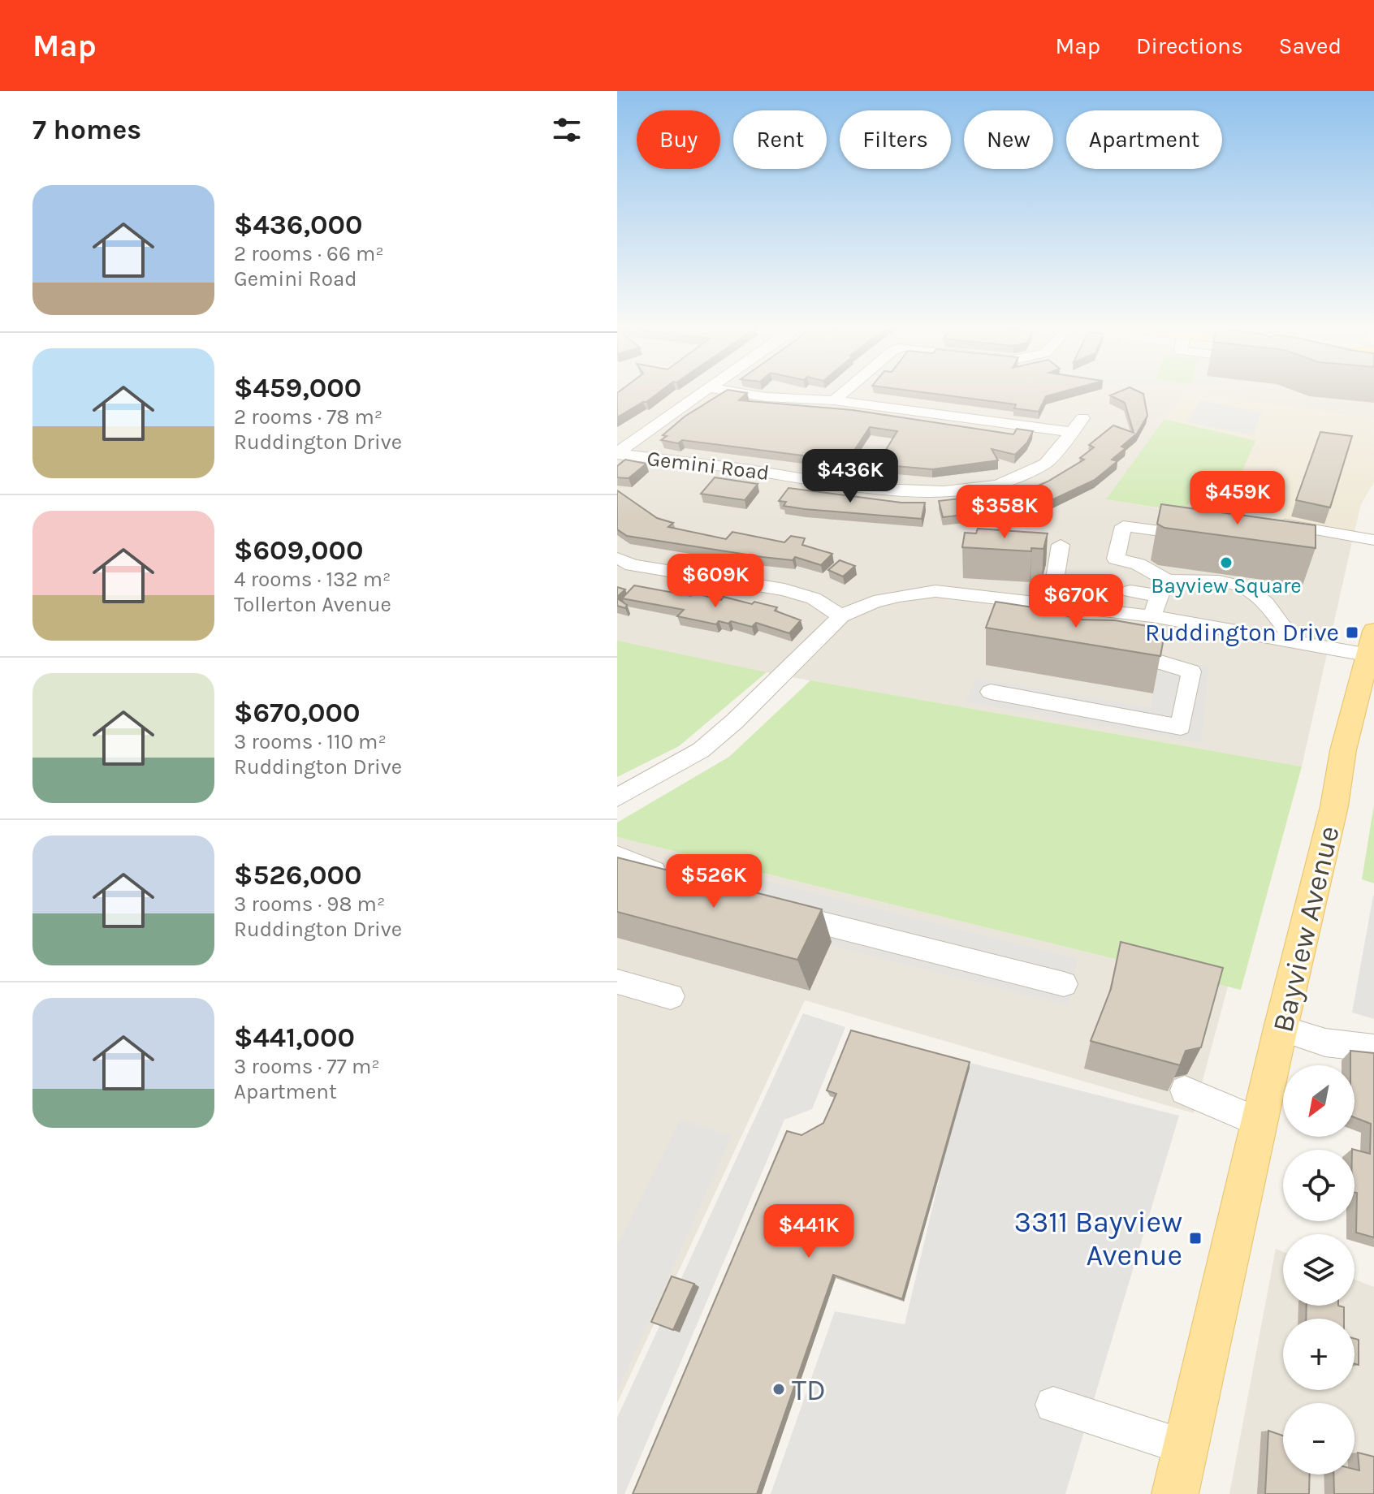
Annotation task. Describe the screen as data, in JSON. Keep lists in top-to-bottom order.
{
  "streets": {
    "main road": ["Bayview Avenue"],
    "street": ["Gemini Road"]
  },
  "places": {
    "other": ["Bayview Square", "TD"],
    "transit": ["Ruddington Drive", "3311 Bayview Avenue"]
  },
  "north": "bottom left",
  "page": {
    "header": "Map",
    "nav": ["Map", "Directions", "Saved"],
    "heading": "7 homes",
    "chip": [
      "Buy",
      "Rent",
      "Filters",
      "New",
      "Apartment"
    ],
    "list": [
      {
        "name": "$436,000",
        "note": "2 rooms · 66 m² · Gemini Road"
      },
      {
        "name": "$459,000",
        "note": "2 rooms · 78 m² · Ruddington Drive"
      },
      {
        "name": "$609,000",
        "note": "4 rooms · 132 m² · Tollerton Avenue"
      },
      {
        "name": "$670,000",
        "note": "3 rooms · 110 m² · Ruddington Drive"
      },
      {
        "name": "$526,000",
        "note": "3 rooms · 98 m² · Ruddington Drive"
      },
      {
        "name": "$441,000",
        "note": "3 rooms · 77 m² · Apartment"
      }
    ],
    "price": [
      "$436K",
      "$459K",
      "$358K",
      "$609K",
      "$670K",
      "$526K",
      "$441K"
    ],
    "map_buttons": ["+", "−"]
  }
}
